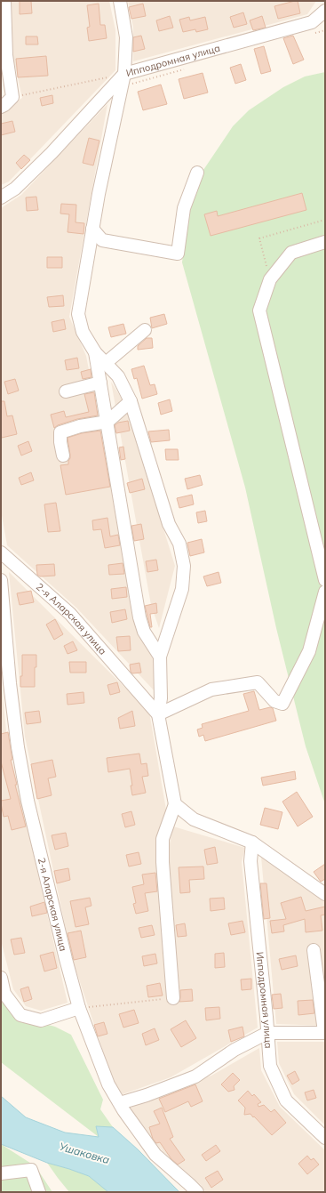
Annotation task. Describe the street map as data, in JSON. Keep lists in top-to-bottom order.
{
  "streets": {
    "street": ["Ипподромная улица", "2-я Аларская улица"]
  },
  "water": ["Ушаковка"]
}
